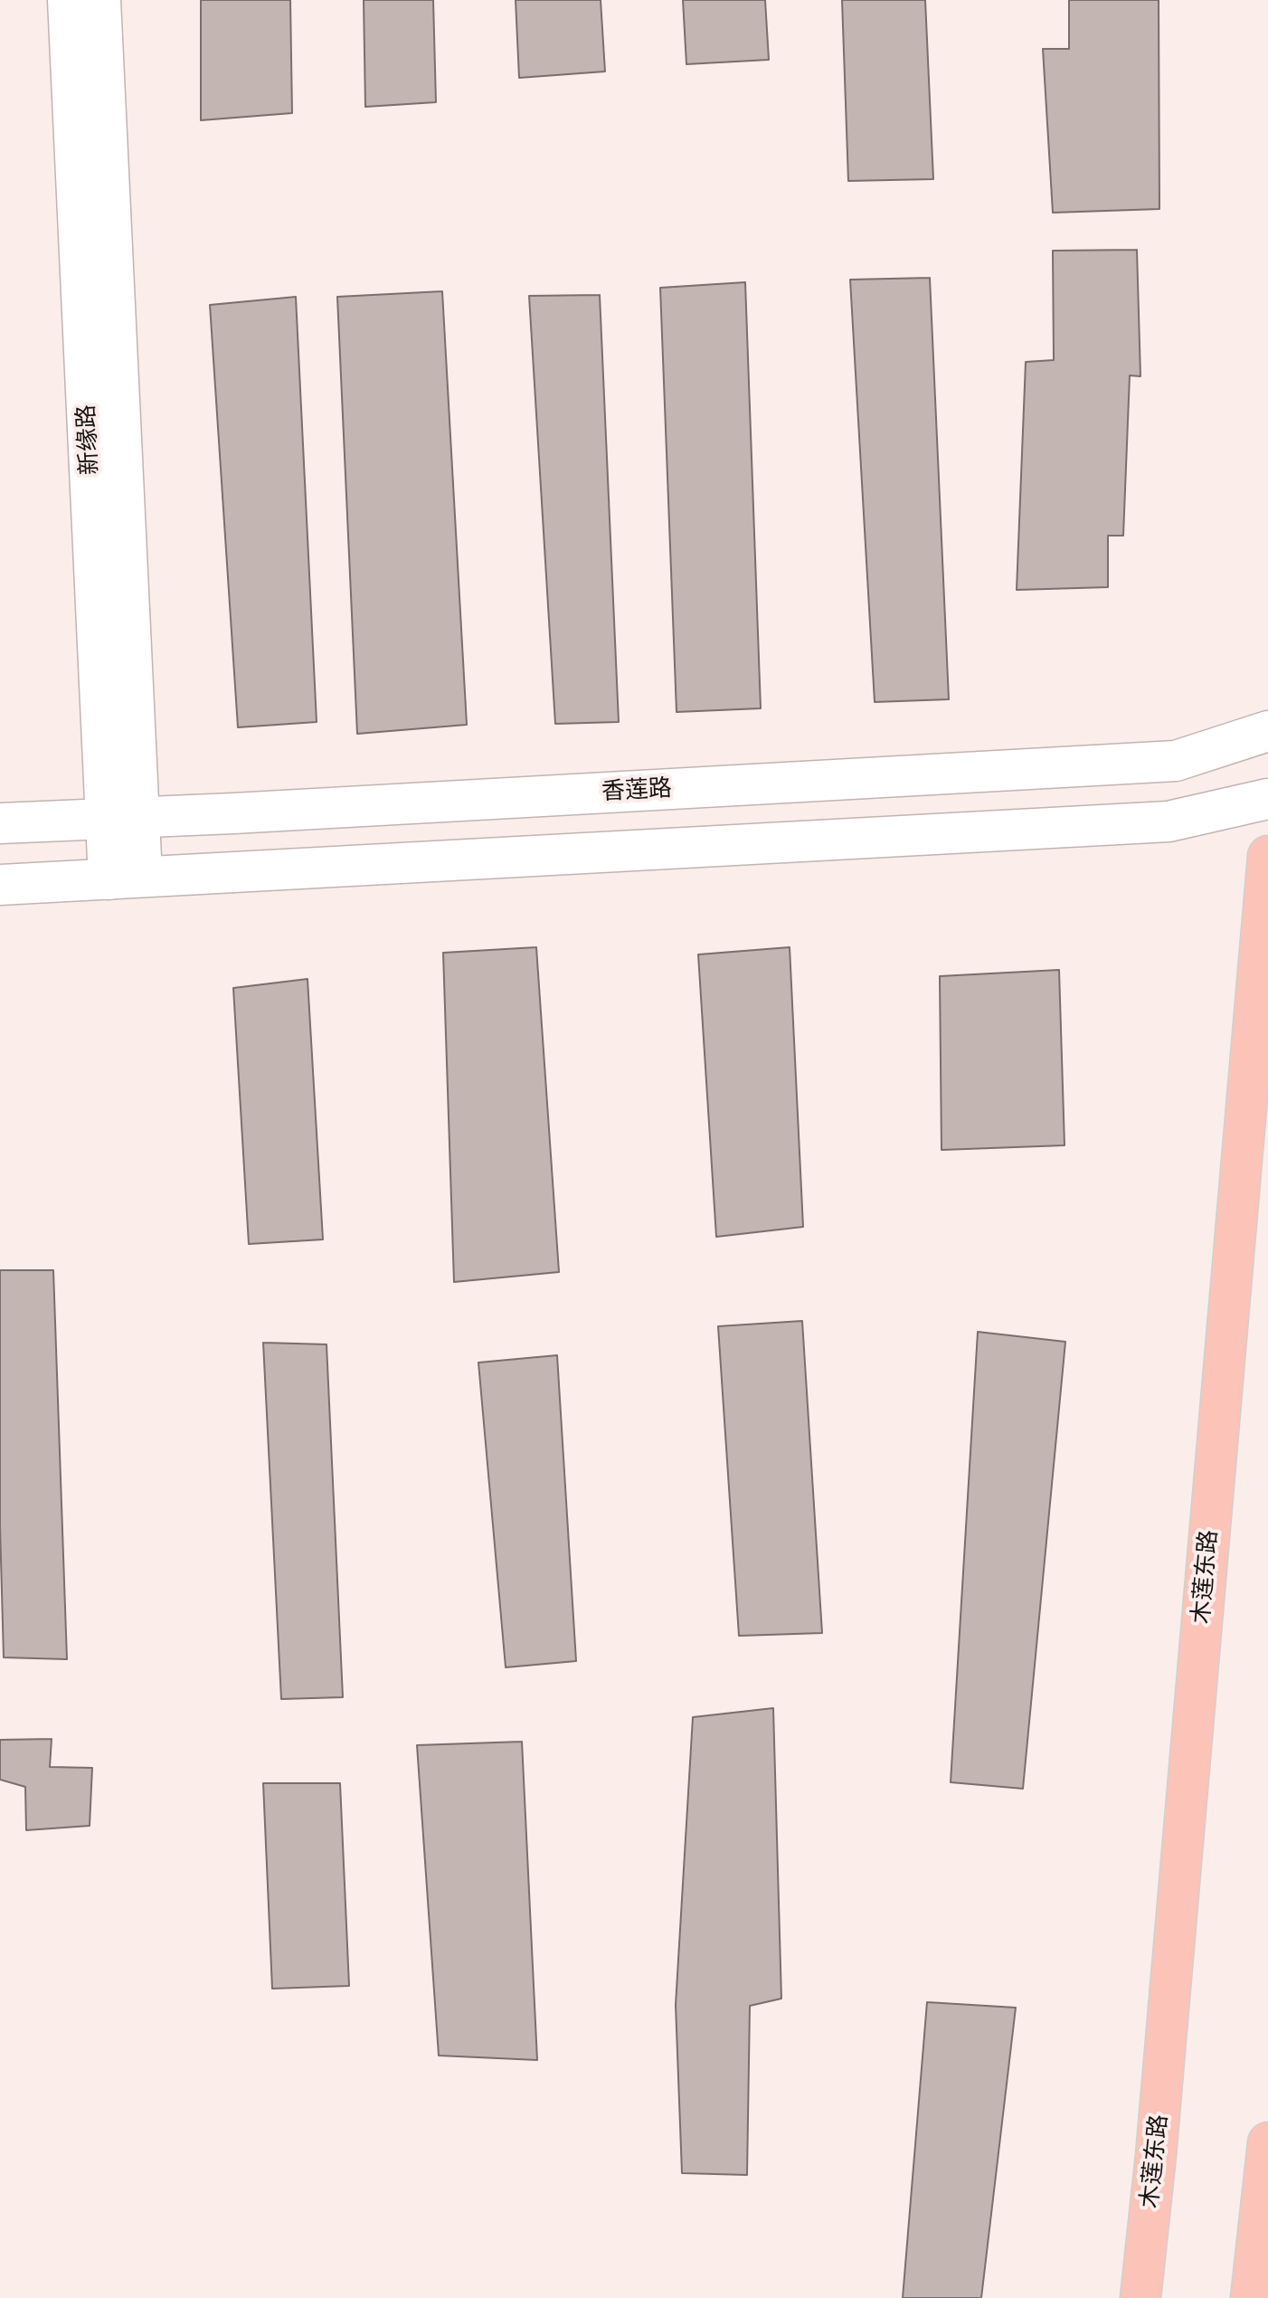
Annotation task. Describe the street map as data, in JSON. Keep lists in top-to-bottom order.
{
  "streets": {
    "main road": ["新缘路", "香莲路", "木莲东路"]
  },
  "crossings": [
    ["新缘路", "香莲路"]
  ]
}
